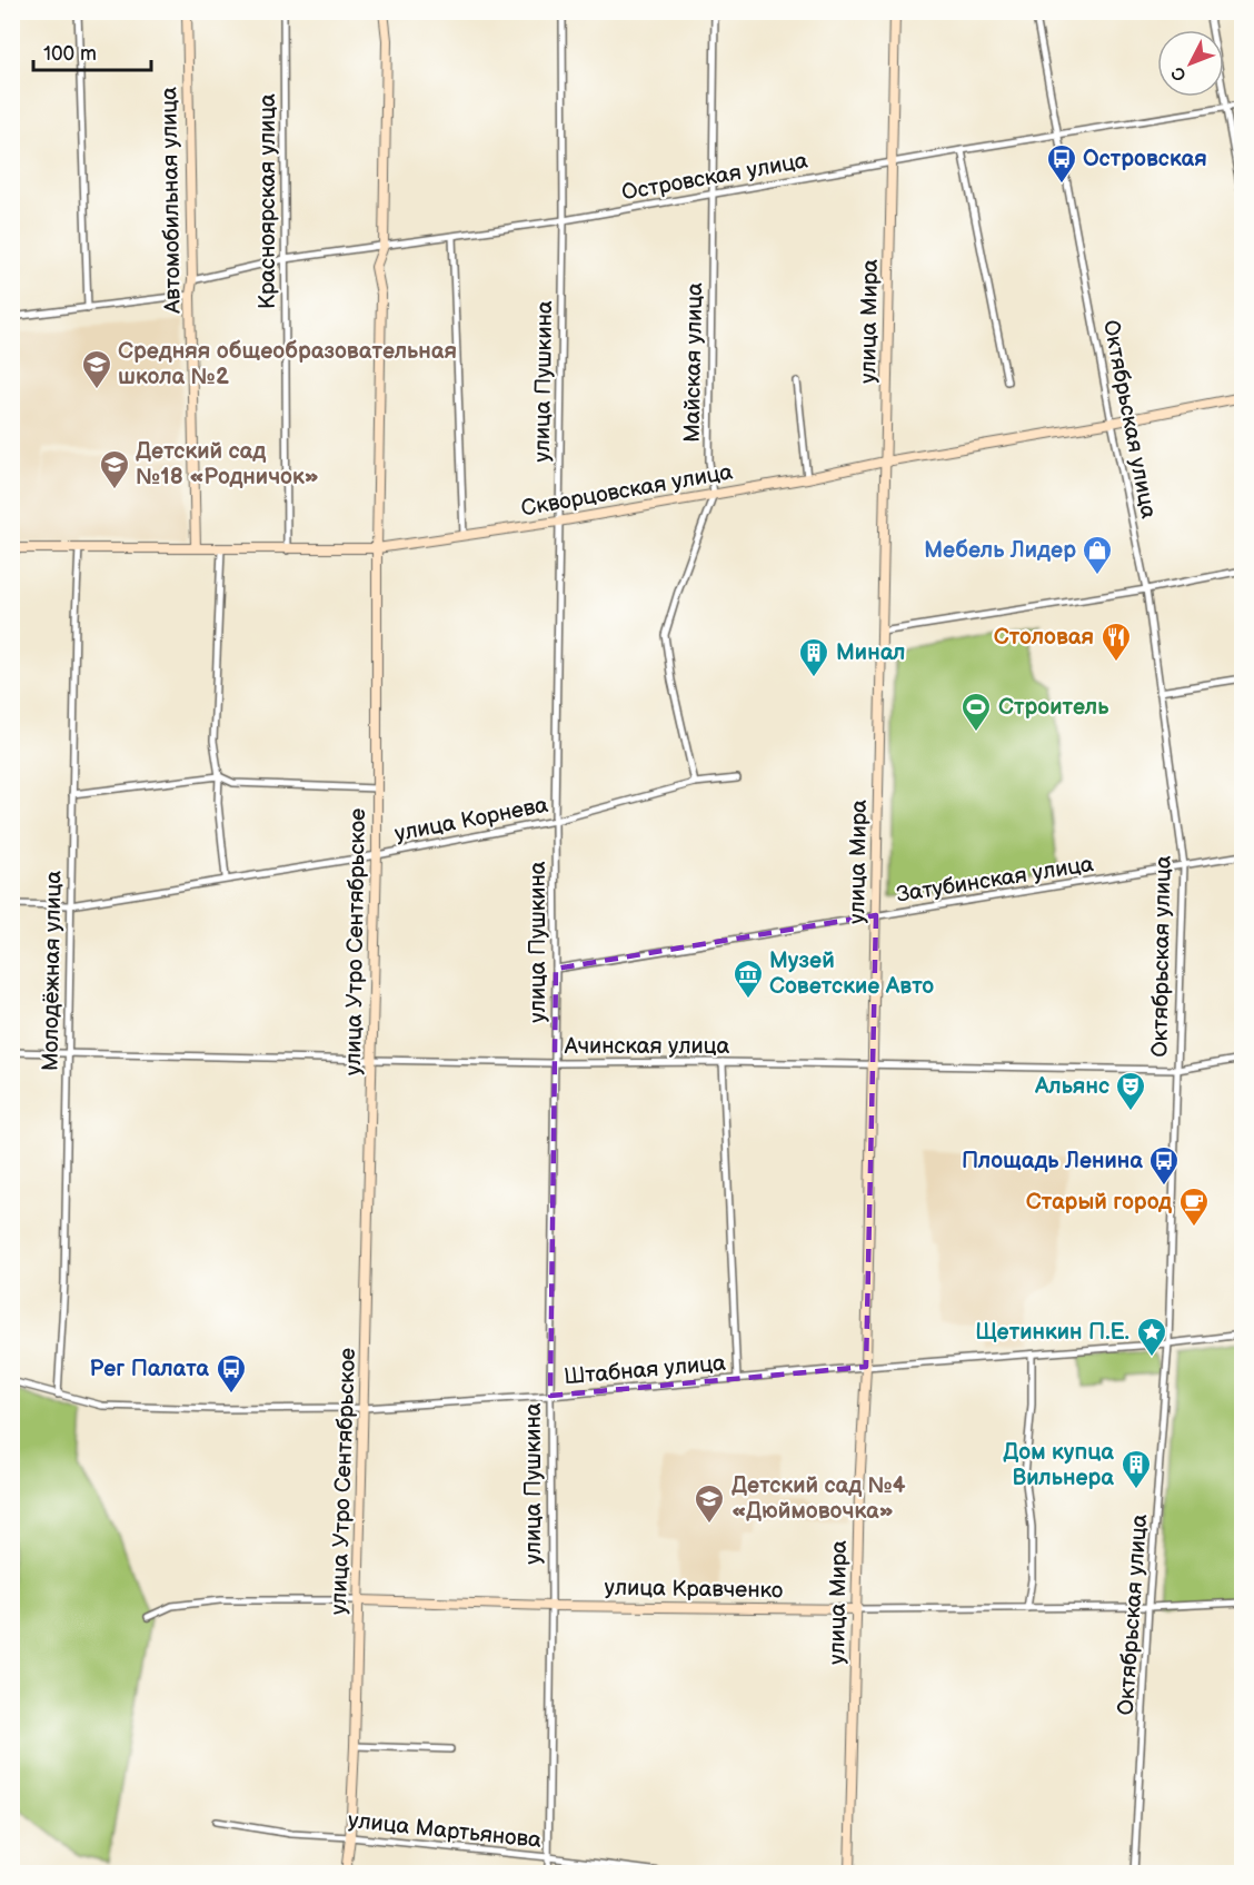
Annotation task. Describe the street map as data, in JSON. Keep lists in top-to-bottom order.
{
  "streets": {
    "street": [
      "Островская улица",
      "Автомобильная улица",
      "Красноярская улица",
      "улица Мира",
      "Майская улица",
      "улица Пушкина",
      "Октябрьская улица",
      "Скворцовская улица",
      "улица Корнева",
      "Затубинская улица",
      "улица Утро Сентябрьское",
      "Молодёжная улица",
      "Ачинская улица",
      "Штабная улица",
      "улица Кравченко",
      "улица Мартьянова"
    ]
  },
  "crossings": [
    ["Островская улица", "Автомобильная улица"],
    ["Островская улица", "Красноярская улица"],
    ["Островская улица", "улица Мира"],
    ["Островская улица", "Майская улица"],
    ["Островская улица", "улица Пушкина"],
    ["Островская улица", "Октябрьская улица"],
    ["Островская улица", "улица Утро Сентябрьское"],
    ["Автомобильная улица", "Скворцовская улица"],
    ["Красноярская улица", "Скворцовская улица"],
    ["улица Мира", "Скворцовская улица"],
    ["улица Мира", "Затубинская улица"],
    ["улица Мира", "Ачинская улица"],
    ["улица Мира", "Штабная улица"],
    ["улица Мира", "улица Кравченко"],
    ["Майская улица", "Скворцовская улица"],
    ["Майская улица", "улица Корнева"],
    ["улица Пушкина", "Скворцовская улица"],
    ["улица Пушкина", "улица Корнева"],
    ["улица Пушкина", "Затубинская улица"],
    ["улица Пушкина", "Ачинская улица"],
    ["улица Пушкина", "Штабная улица"],
    ["улица Пушкина", "улица Кравченко"],
    ["улица Пушкина", "улица Мартьянова"],
    ["Октябрьская улица", "Скворцовская улица"],
    ["Октябрьская улица", "Затубинская улица"],
    ["Октябрьская улица", "Ачинская улица"],
    ["Октябрьская улица", "Штабная улица"],
    ["Октябрьская улица", "улица Кравченко"],
    ["Скворцовская улица", "улица Утро Сентябрьское"],
    ["Скворцовская улица", "Молодёжная улица"],
    ["улица Корнева", "улица Утро Сентябрьское"],
    ["улица Корнева", "Молодёжная улица"],
    ["улица Утро Сентябрьское", "Ачинская улица"],
    ["улица Утро Сентябрьское", "Штабная улица"],
    ["улица Утро Сентябрьское", "улица Кравченко"],
    ["улица Утро Сентябрьское", "улица Мартьянова"],
    ["Молодёжная улица", "Ачинская улица"],
    ["Молодёжная улица", "Штабная улица"]
  ],
  "places": {
    "bus stop": ["Островская", "Площадь Ленина", "Рег Палата"],
    "school or university": ["Средняя общеобразовательная школа №2", "Детский сад №18 «Родничок»", "Детский сад №4 «Дюймовочка»"],
    "shop": ["Мебель Лидер"],
    "restaurant": ["Столовая"],
    "building": ["Минал", "Дом купца Вильнера"],
    "sports": ["Строитель"],
    "museum": ["Музей Советские Авто"],
    "theatre": ["Альянс"],
    "cafe": ["Старый город"],
    "place": ["Щетинкин П.Е."]
  },
  "scale_bar": "100 m",
  "north": "bottom left"
}
